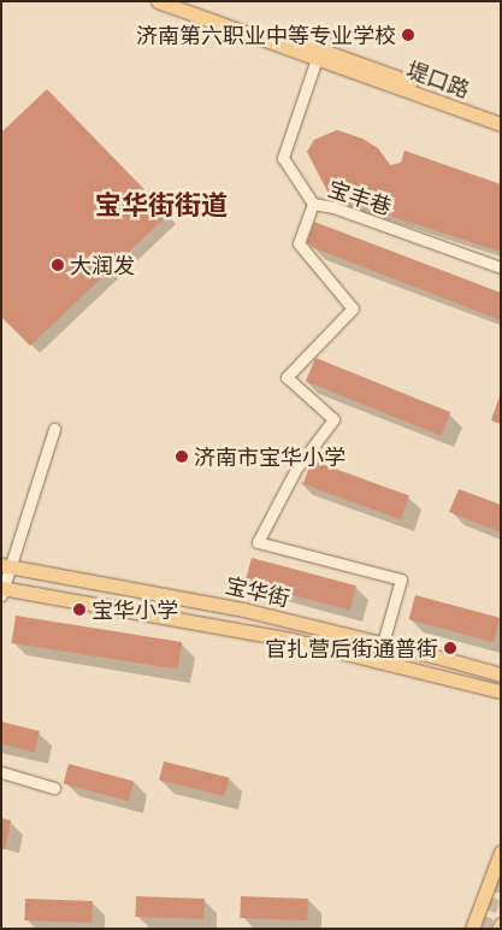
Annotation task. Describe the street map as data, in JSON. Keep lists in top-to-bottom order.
{
  "streets": {
    "main road": ["堤口路", "宝华街"],
    "street": ["宝丰巷"]
  },
  "crossings": [
    ["堤口路", "宝丰巷"]
  ],
  "districts": ["宝华街街道"],
  "places": [
    "济南第六职业中等专业学校",
    "大润发",
    "济南市宝华小学",
    "宝华小学",
    "官扎营后街通普街"
  ]
}
